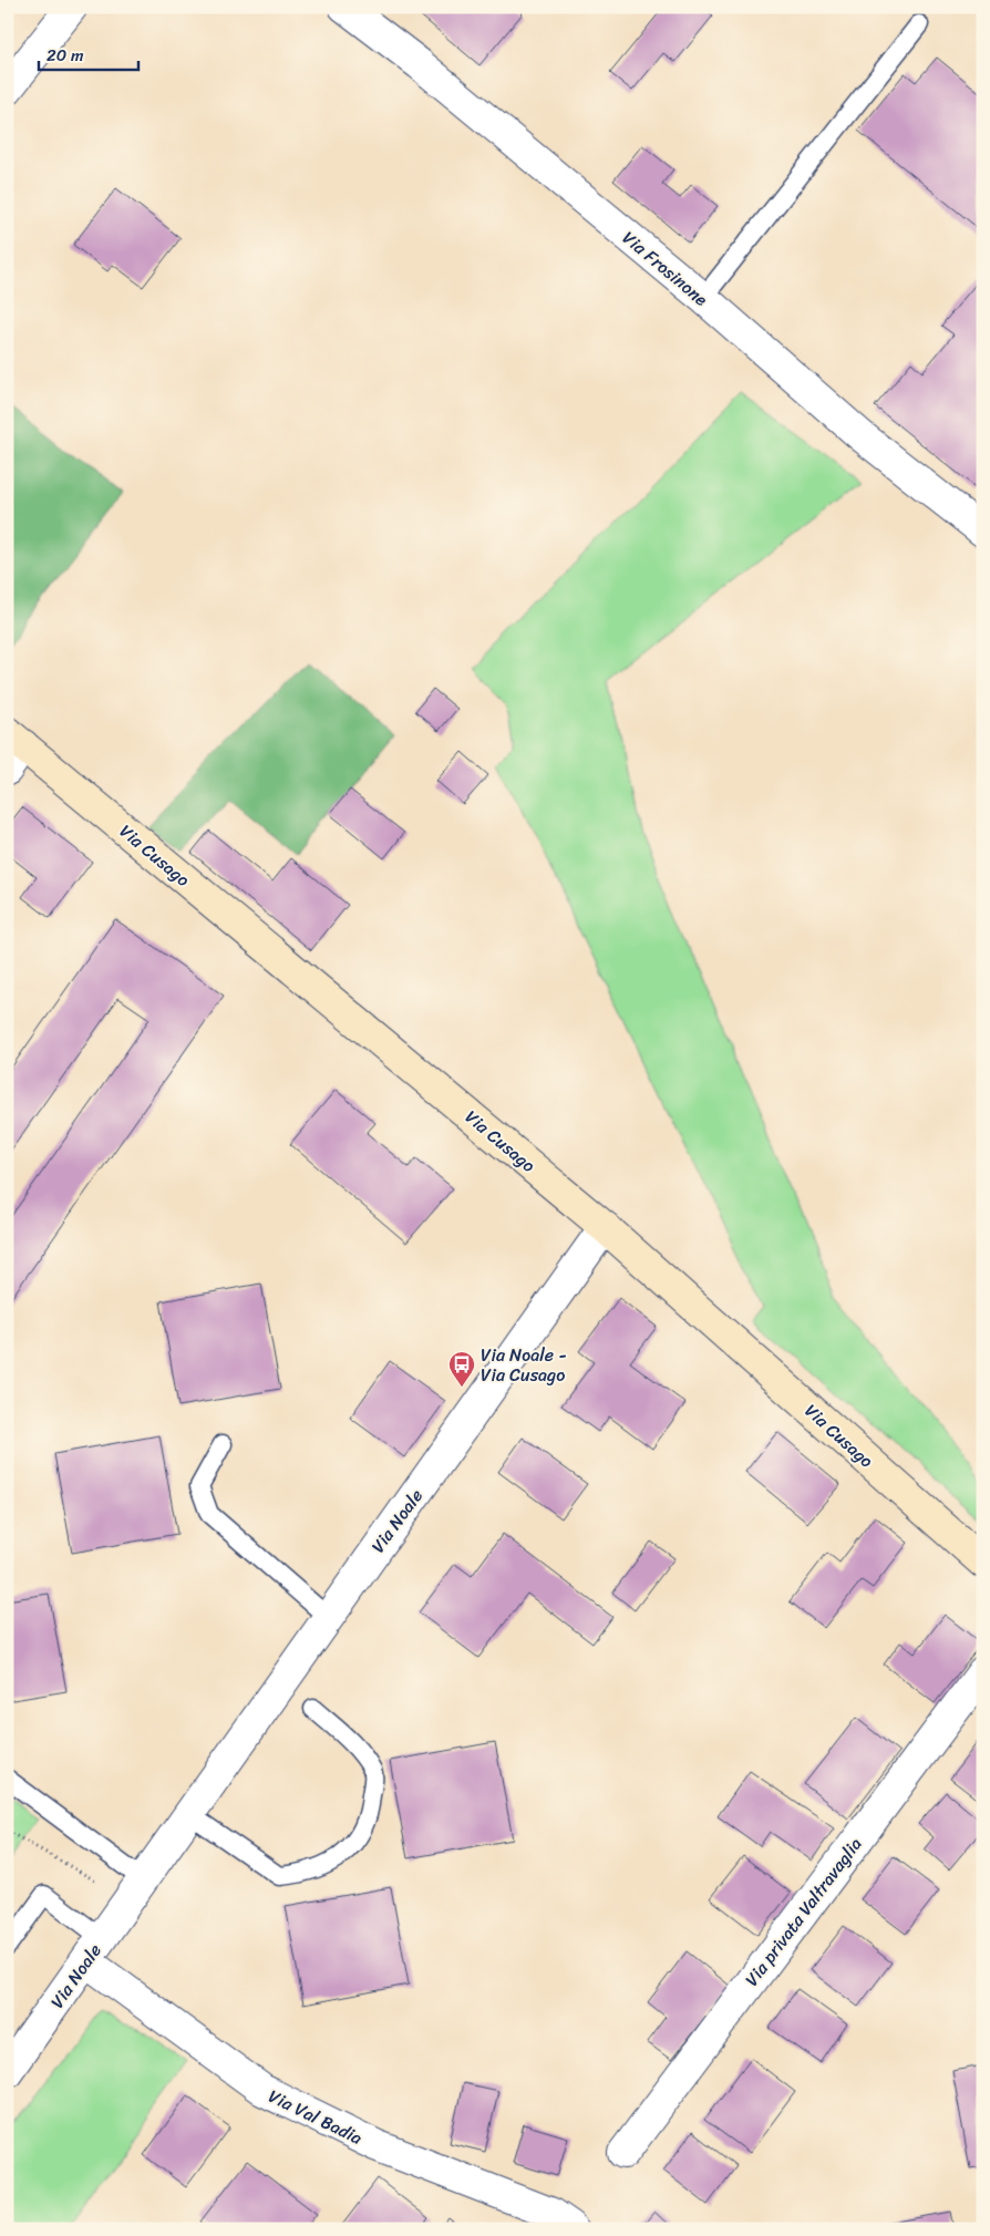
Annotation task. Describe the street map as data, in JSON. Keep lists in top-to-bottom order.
{
  "streets": {
    "street": [
      "Via Frosinone",
      "Via Cusago",
      "Via Noale",
      "Via privata Valtravaglia",
      "Via Val Badia"
    ]
  },
  "crossings": [
    ["Via Cusago", "Via Noale"],
    ["Via Noale", "Via Val Badia"]
  ],
  "places": {
    "bus stop": ["Via Noale - Via Cusago"]
  },
  "scale_bar": "20 m"
}
